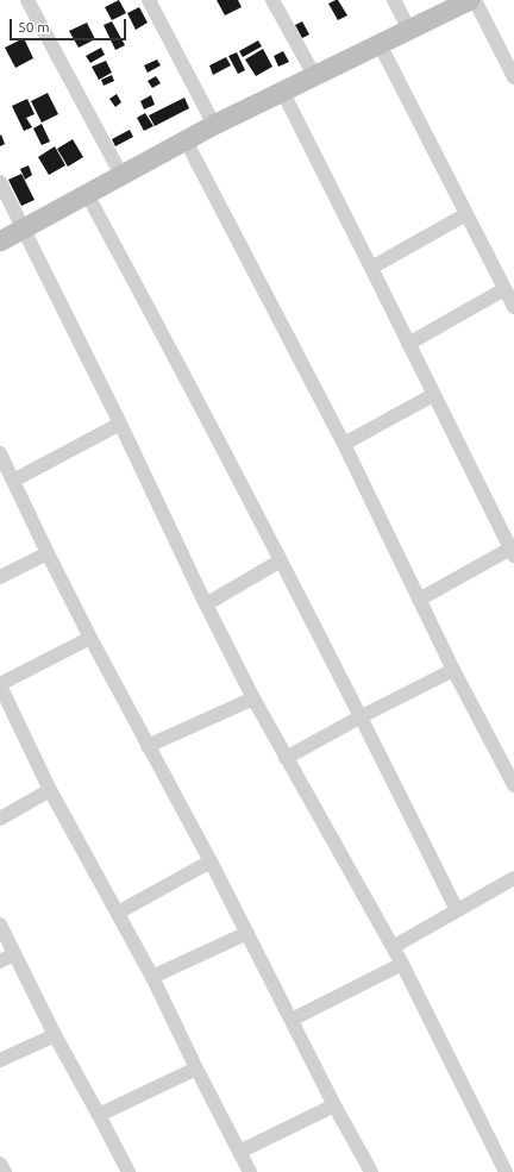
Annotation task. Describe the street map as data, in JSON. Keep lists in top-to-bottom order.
{
  "scale_bar": "50 m"
}
